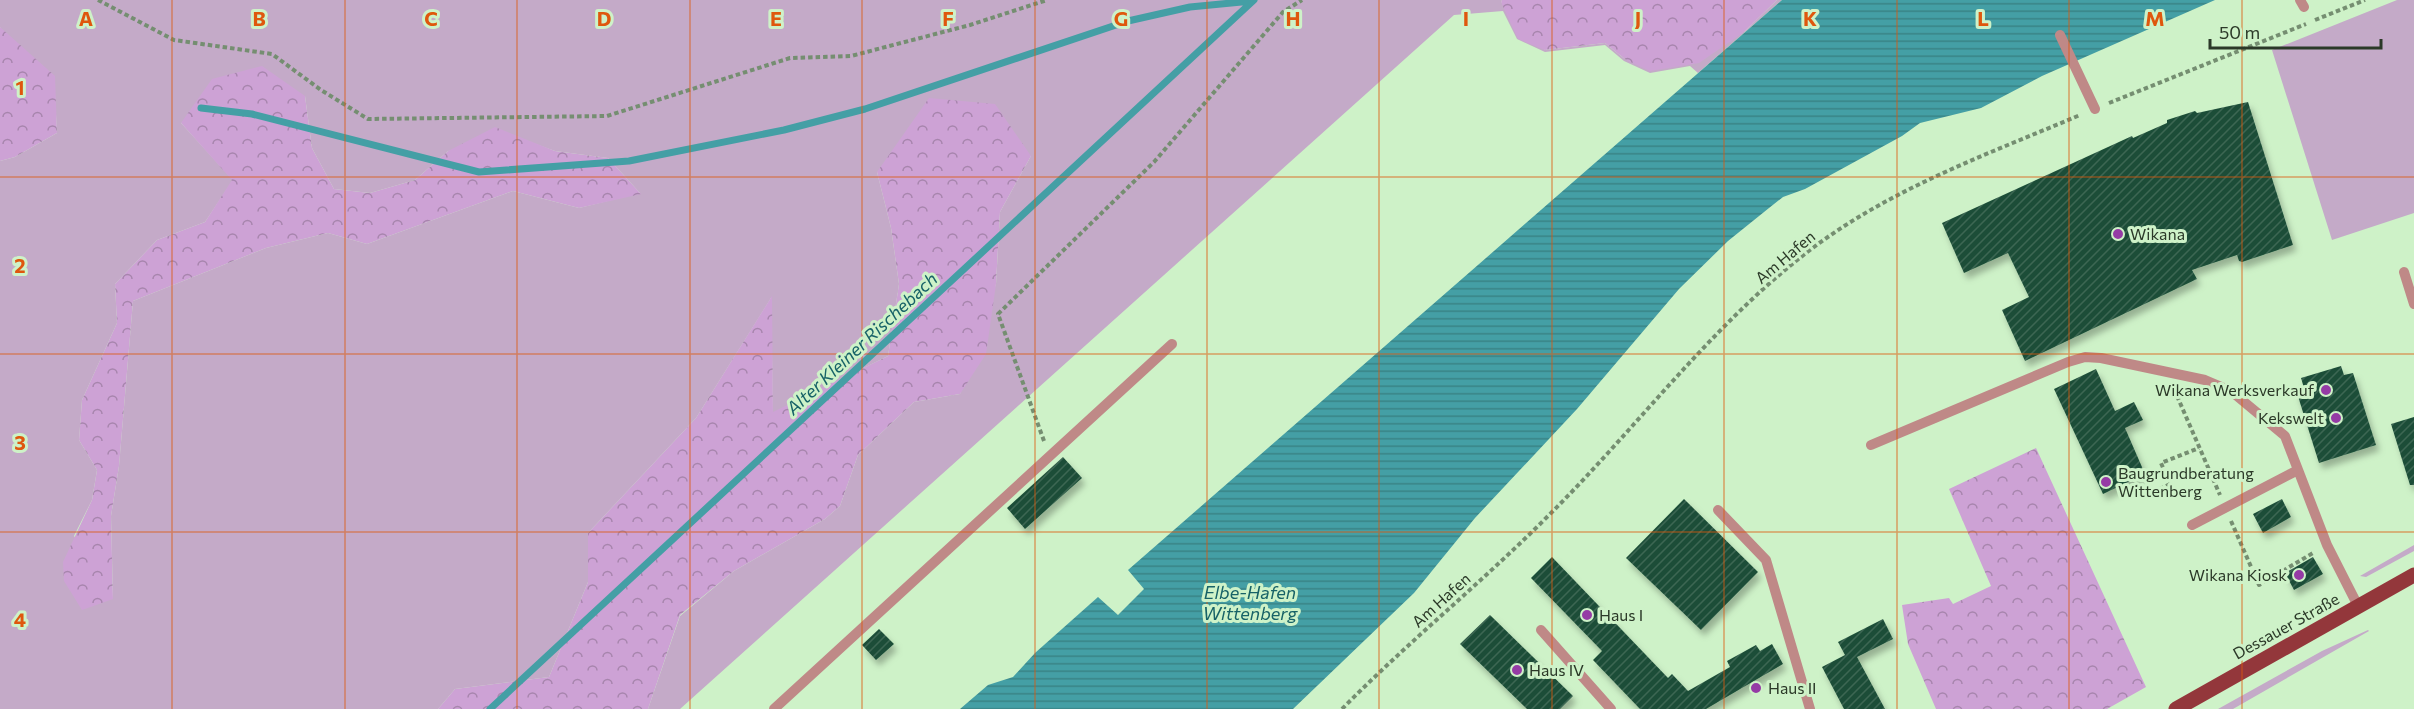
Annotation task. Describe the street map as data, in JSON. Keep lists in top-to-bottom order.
{
  "streets": {
    "main road": ["Dessauer Straße"],
    "path": ["Am Hafen"]
  },
  "water": ["Alter Kleiner Rischebach", "Elbe-Hafen Wittenberg"],
  "places": [
    "Wikana",
    "Wikana Werksverkauf",
    "Kekswelt",
    "Baugrundberatung Wittenberg",
    "Wikana Kiosk",
    "Haus I",
    "Haus IV",
    "Haus II"
  ],
  "scale_bar": "50 m",
  "grid": {
    "columns": [
      "A",
      "B",
      "C",
      "D",
      "E",
      "F",
      "G",
      "H",
      "I",
      "J",
      "K",
      "L",
      "M"
    ],
    "rows": [
      "1",
      "2",
      "3",
      "4"
    ]
  }
}
